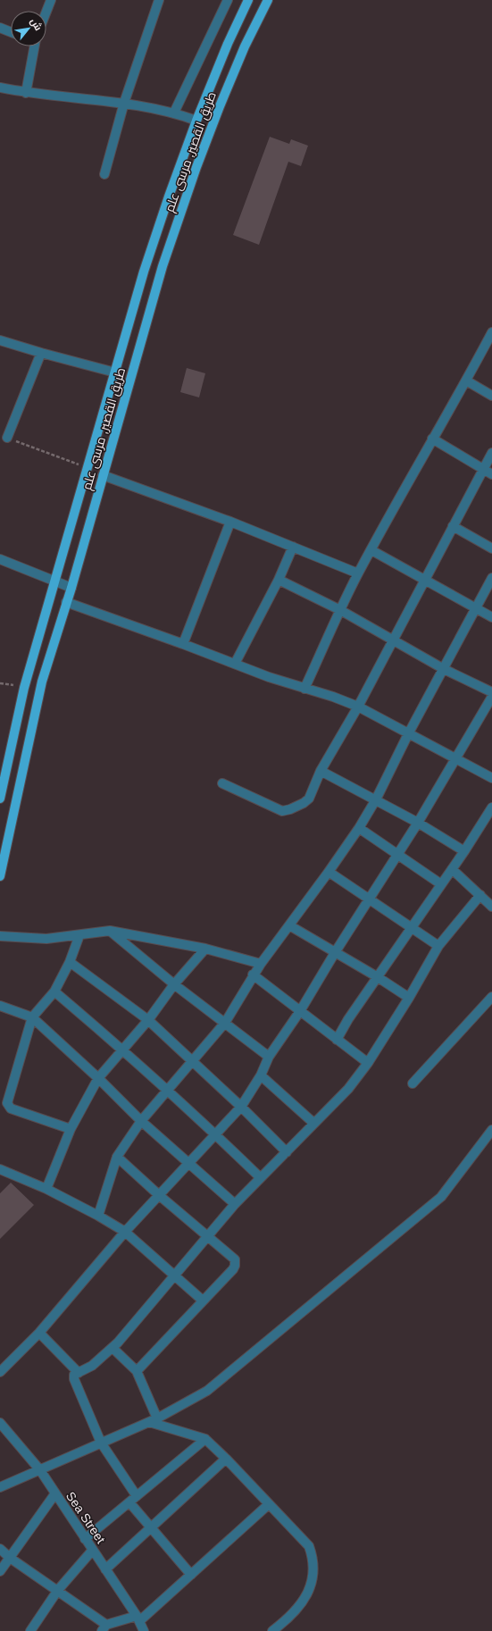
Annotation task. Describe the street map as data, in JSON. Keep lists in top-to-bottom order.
{
  "streets": {
    "main road": ["طريق القصير, مرسى علم"],
    "street": ["Sea Street"]
  },
  "north": "top right"
}
